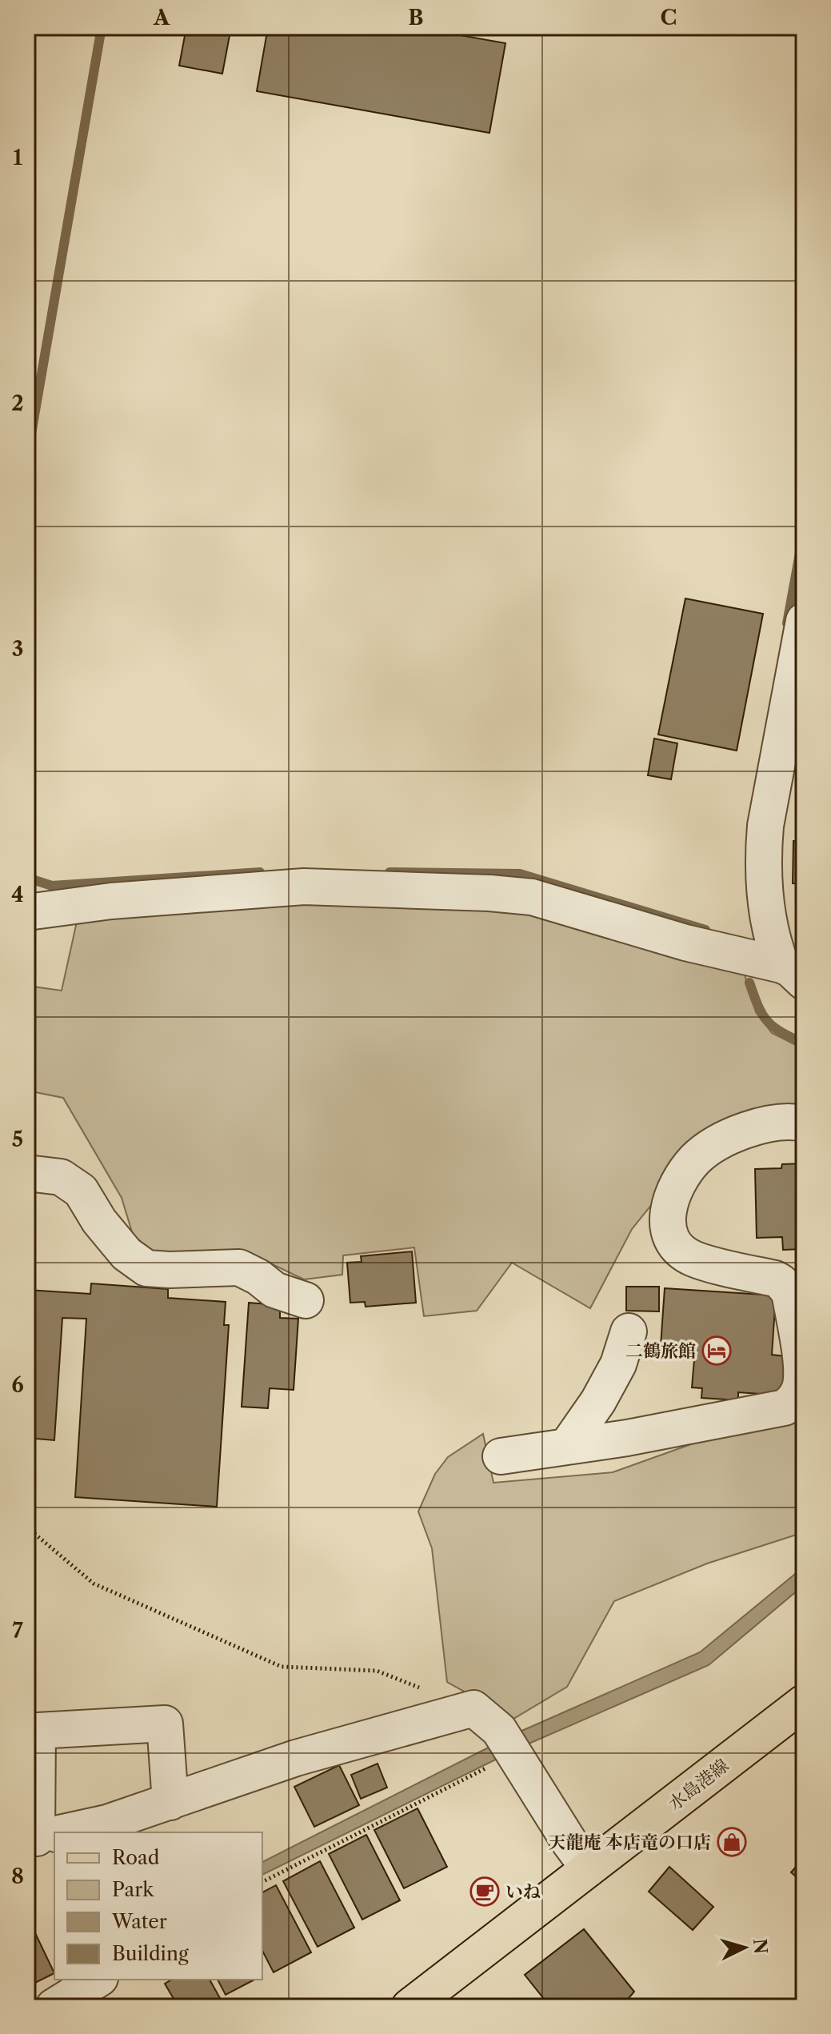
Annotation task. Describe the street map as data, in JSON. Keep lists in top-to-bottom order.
{
  "streets": {
    "main road": ["水島港線"]
  },
  "places": {
    "hotel": ["二鶴旅館"],
    "shop": ["天龍庵 本店竜の口店"],
    "cafe": ["いね"]
  },
  "legend": [
    "Road",
    "Park",
    "Water",
    "Building"
  ],
  "north": "right",
  "grid": {
    "columns": ["A", "B", "C"],
    "rows": [
      "1",
      "2",
      "3",
      "4",
      "5",
      "6",
      "7",
      "8"
    ]
  }
}
